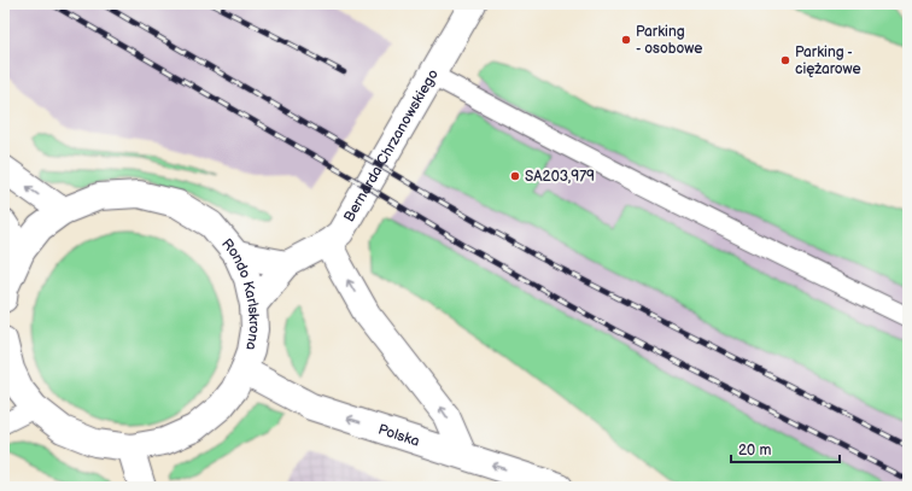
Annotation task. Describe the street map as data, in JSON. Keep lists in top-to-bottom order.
{
  "streets": {
    "main road": ["Bernarda Chrzanowskiego", "Rondo Karlskrona", "Polska"]
  },
  "crossings": [
    ["Bernarda Chrzanowskiego", "Rondo Karlskrona"],
    ["Rondo Karlskrona", "Polska"]
  ],
  "one_way": ["Polska"],
  "places": ["Parking - osobowe", "Parking - ciężarowe", "SA203,979"],
  "scale_bar": "20 m"
}
